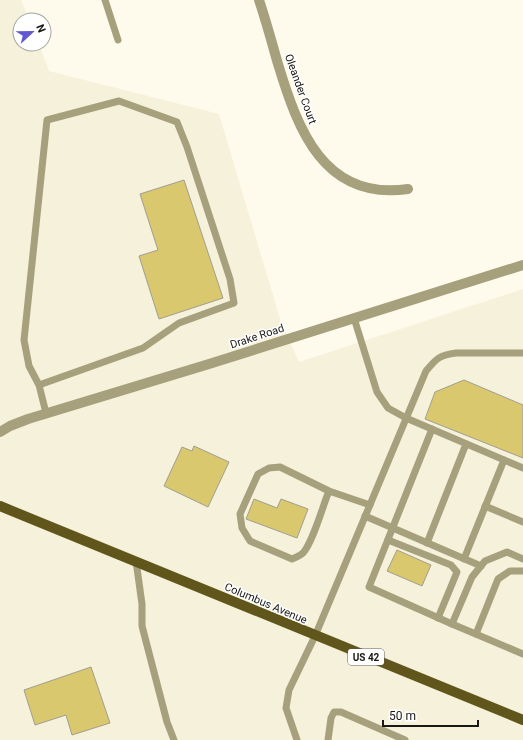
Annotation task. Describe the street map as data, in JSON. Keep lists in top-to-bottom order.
{
  "streets": {
    "main road": ["Columbus Avenue", "US 42"],
    "street": ["Oleander Court", "Drake Road"]
  },
  "scale_bar": "50 m",
  "north": "right"
}
